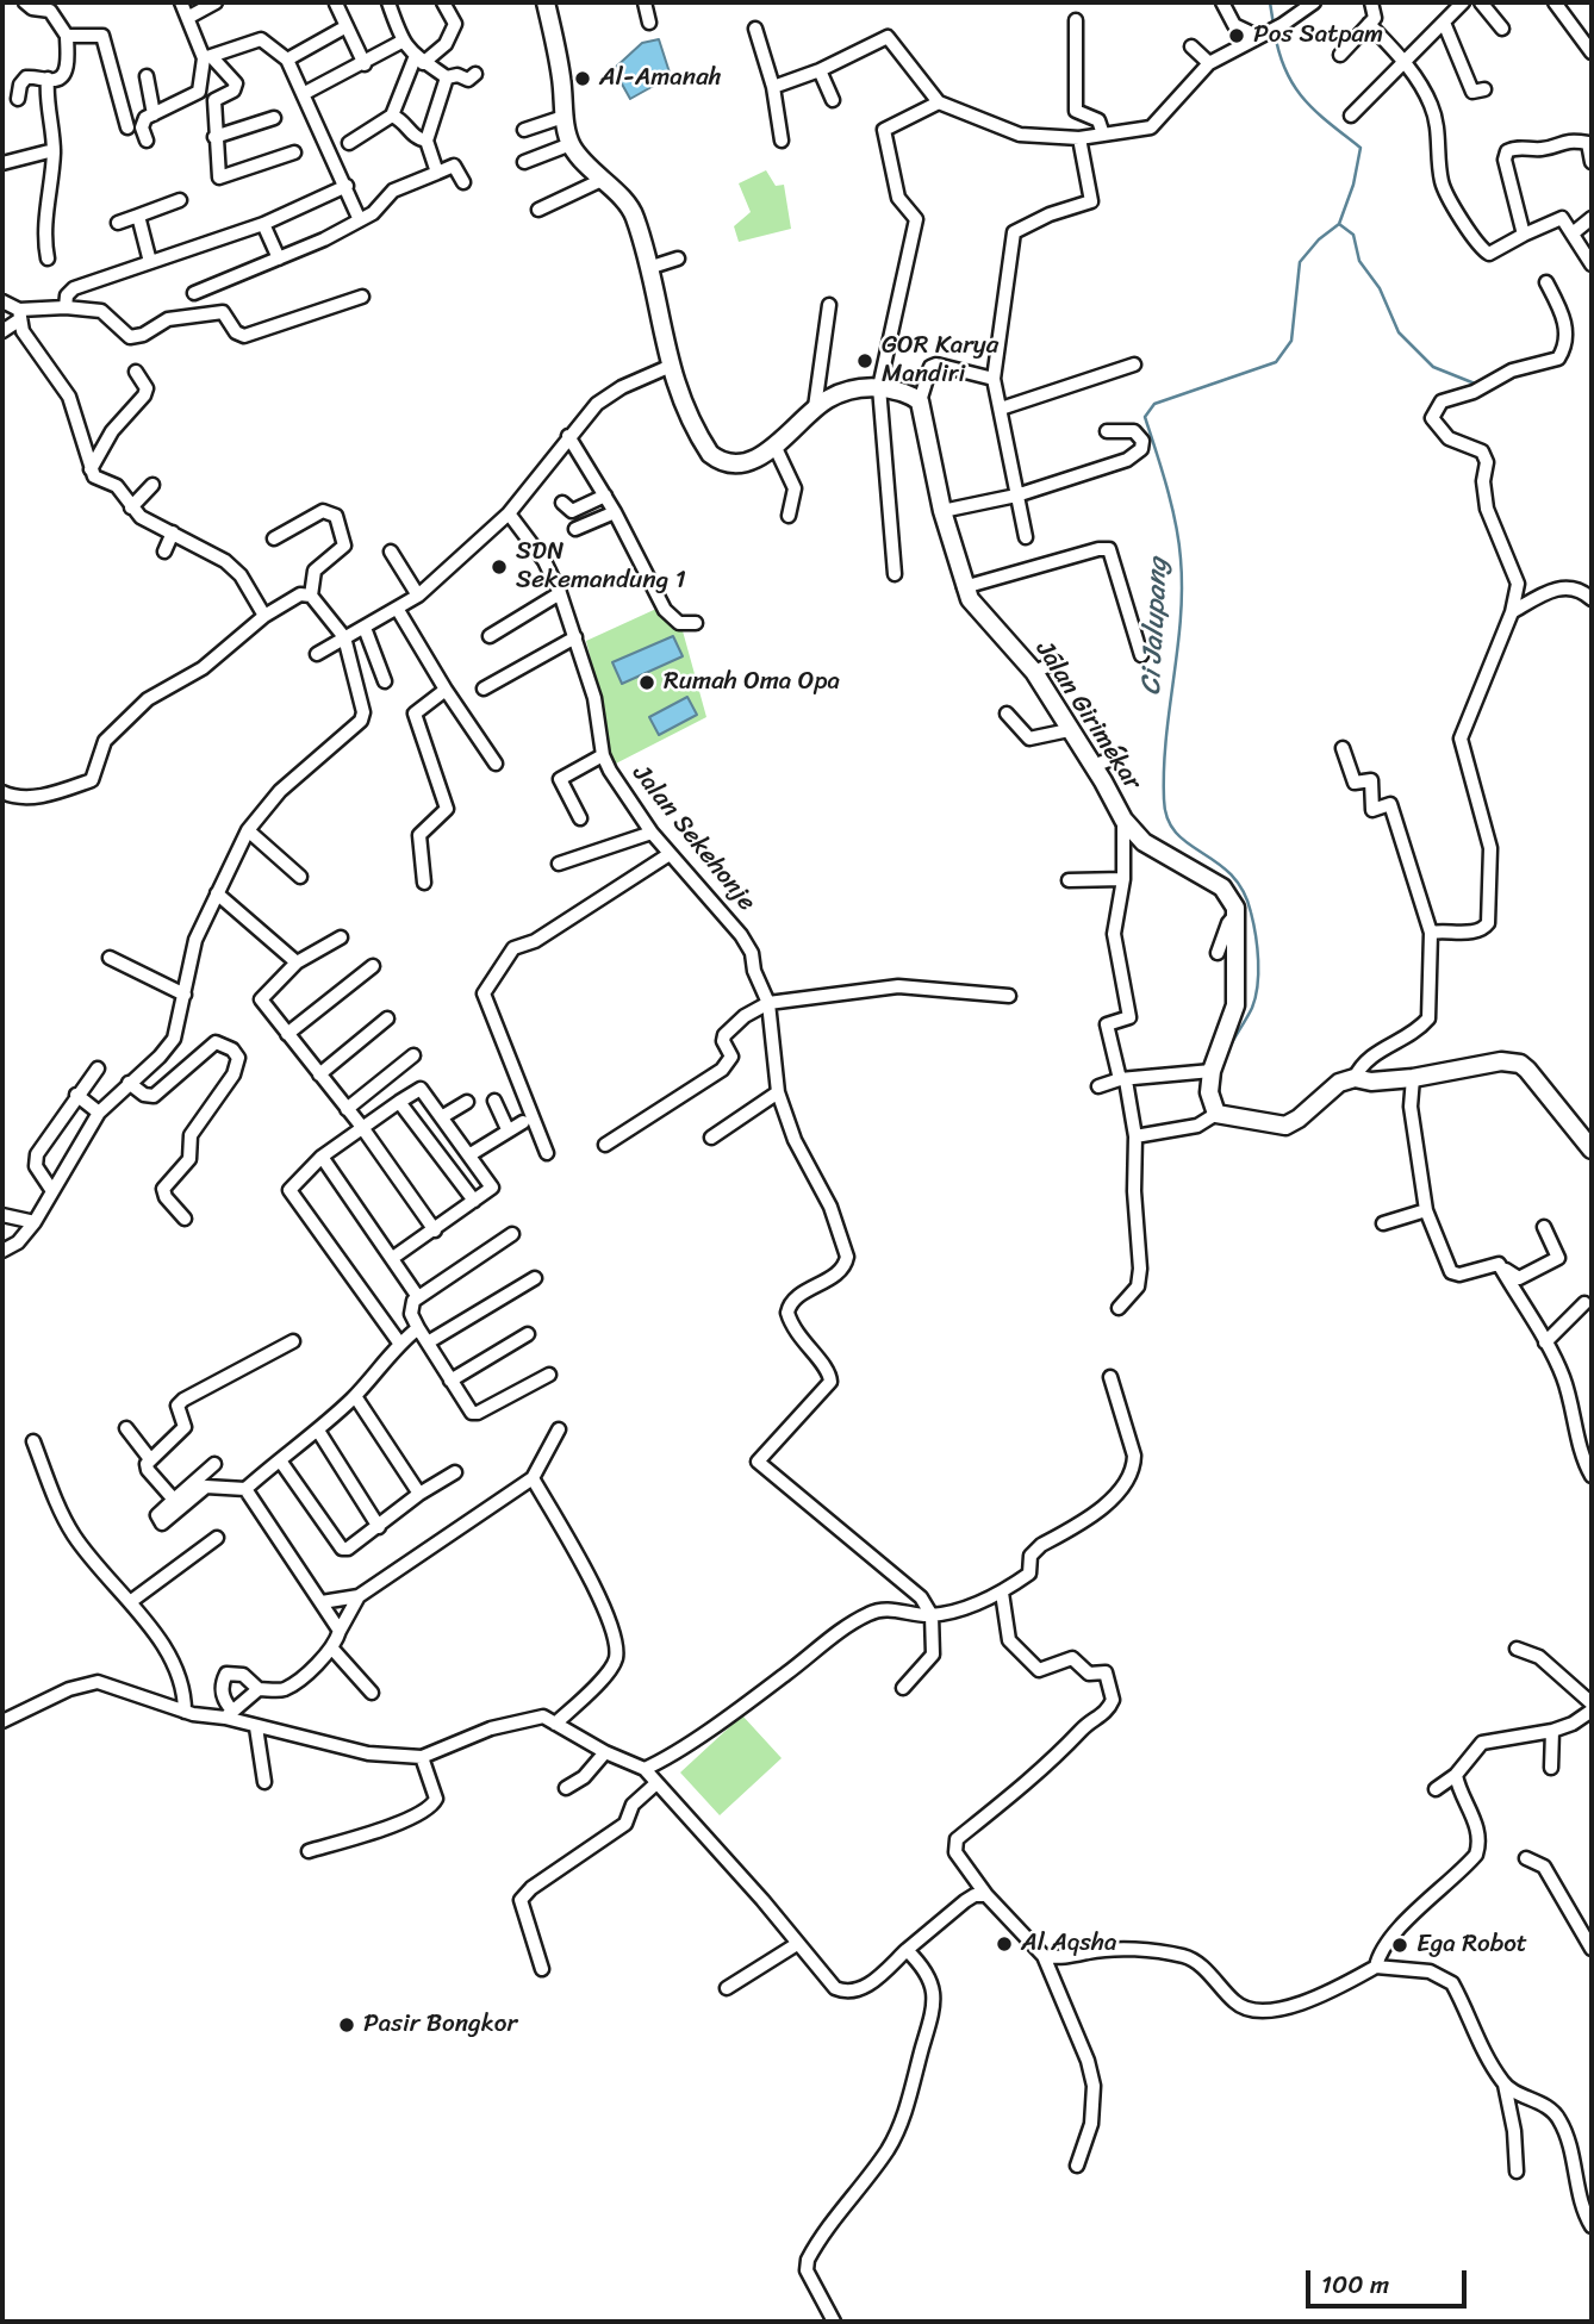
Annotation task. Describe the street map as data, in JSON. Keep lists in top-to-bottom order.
{
  "streets": {
    "street": ["Jalan Girimekar", "Jalan Sekehonje"]
  },
  "water": ["Ci Jalupang"],
  "places": [
    "Pos Satpam",
    "Al-Amanah",
    "GOR Karya Mandiri",
    "SDN Sekemandung 1",
    "Rumah Oma Opa",
    "Al Aqsha",
    "Ega Robot",
    "Pasir Bongkor"
  ],
  "scale_bar": "100 m"
}
